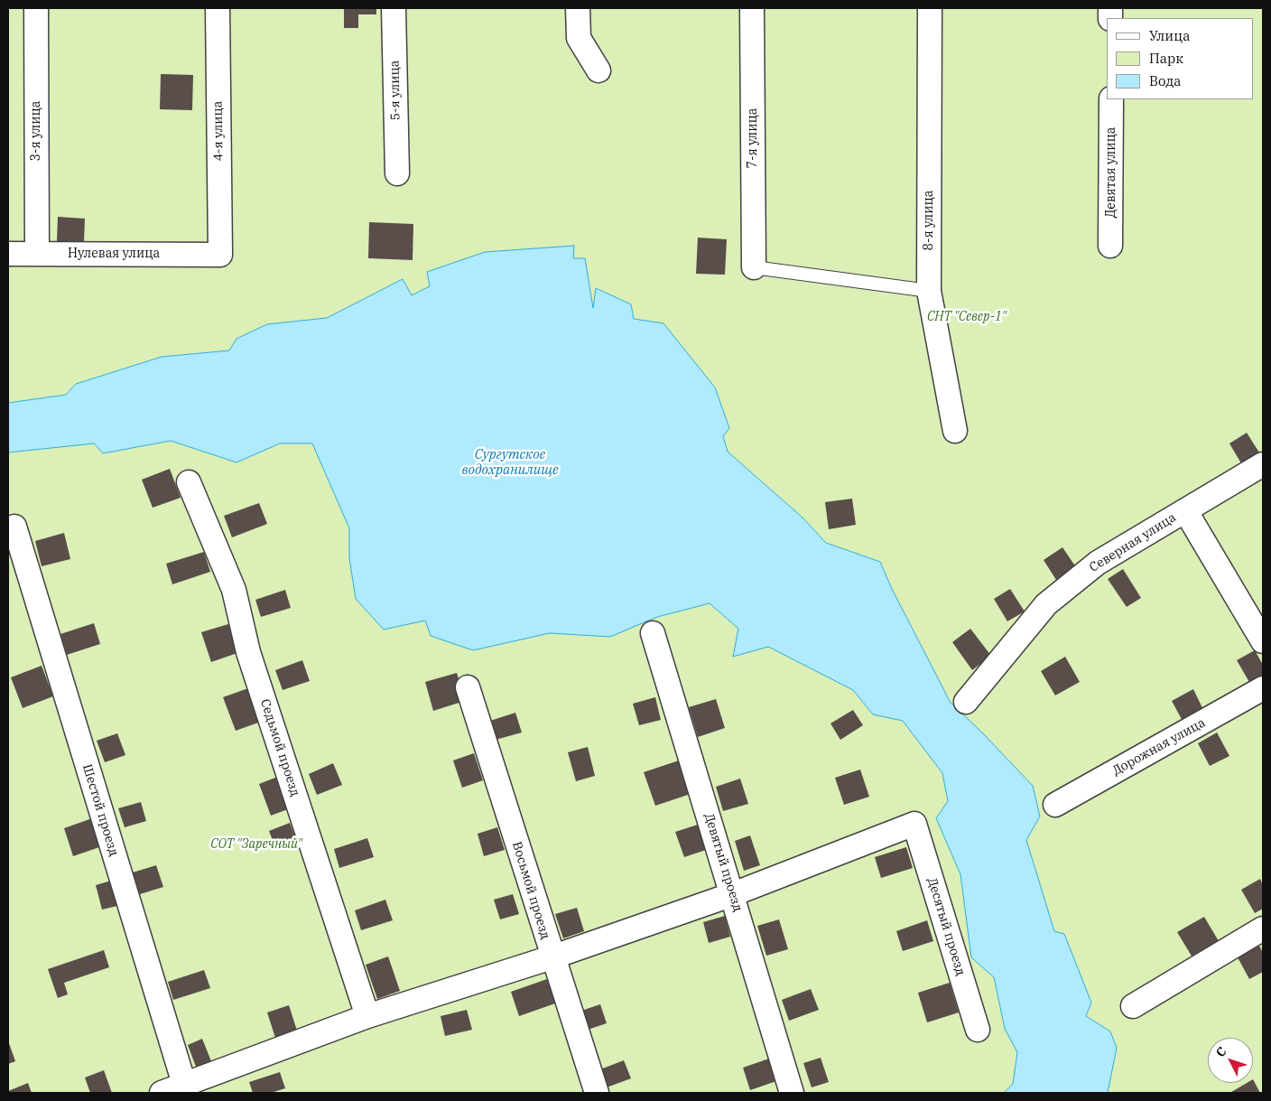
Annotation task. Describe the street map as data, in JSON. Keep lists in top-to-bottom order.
{
  "streets": {
    "street": [
      "5-я улица",
      "3-я улица",
      "4-я улица",
      "7-я улица",
      "Девятая улица",
      "8-я улица",
      "Нулевая улица",
      "Северная улица",
      "Дорожная улица",
      "Седьмой проезд",
      "Шестой проезд",
      "Девятый проезд",
      "Восьмой проезд",
      "Десятый проезд"
    ]
  },
  "crossings": [
    ["3-я улица", "Нулевая улица"],
    ["4-я улица", "Нулевая улица"],
    ["Девятый проезд", "Десятый проезд"]
  ],
  "water": ["Сургутское водохранилище"],
  "parks": ["СНТ \"Север-1\"", "СОТ \"Заречный\""],
  "legend": ["Улица", "Парк", "Вода"],
  "north": "top left"
}
